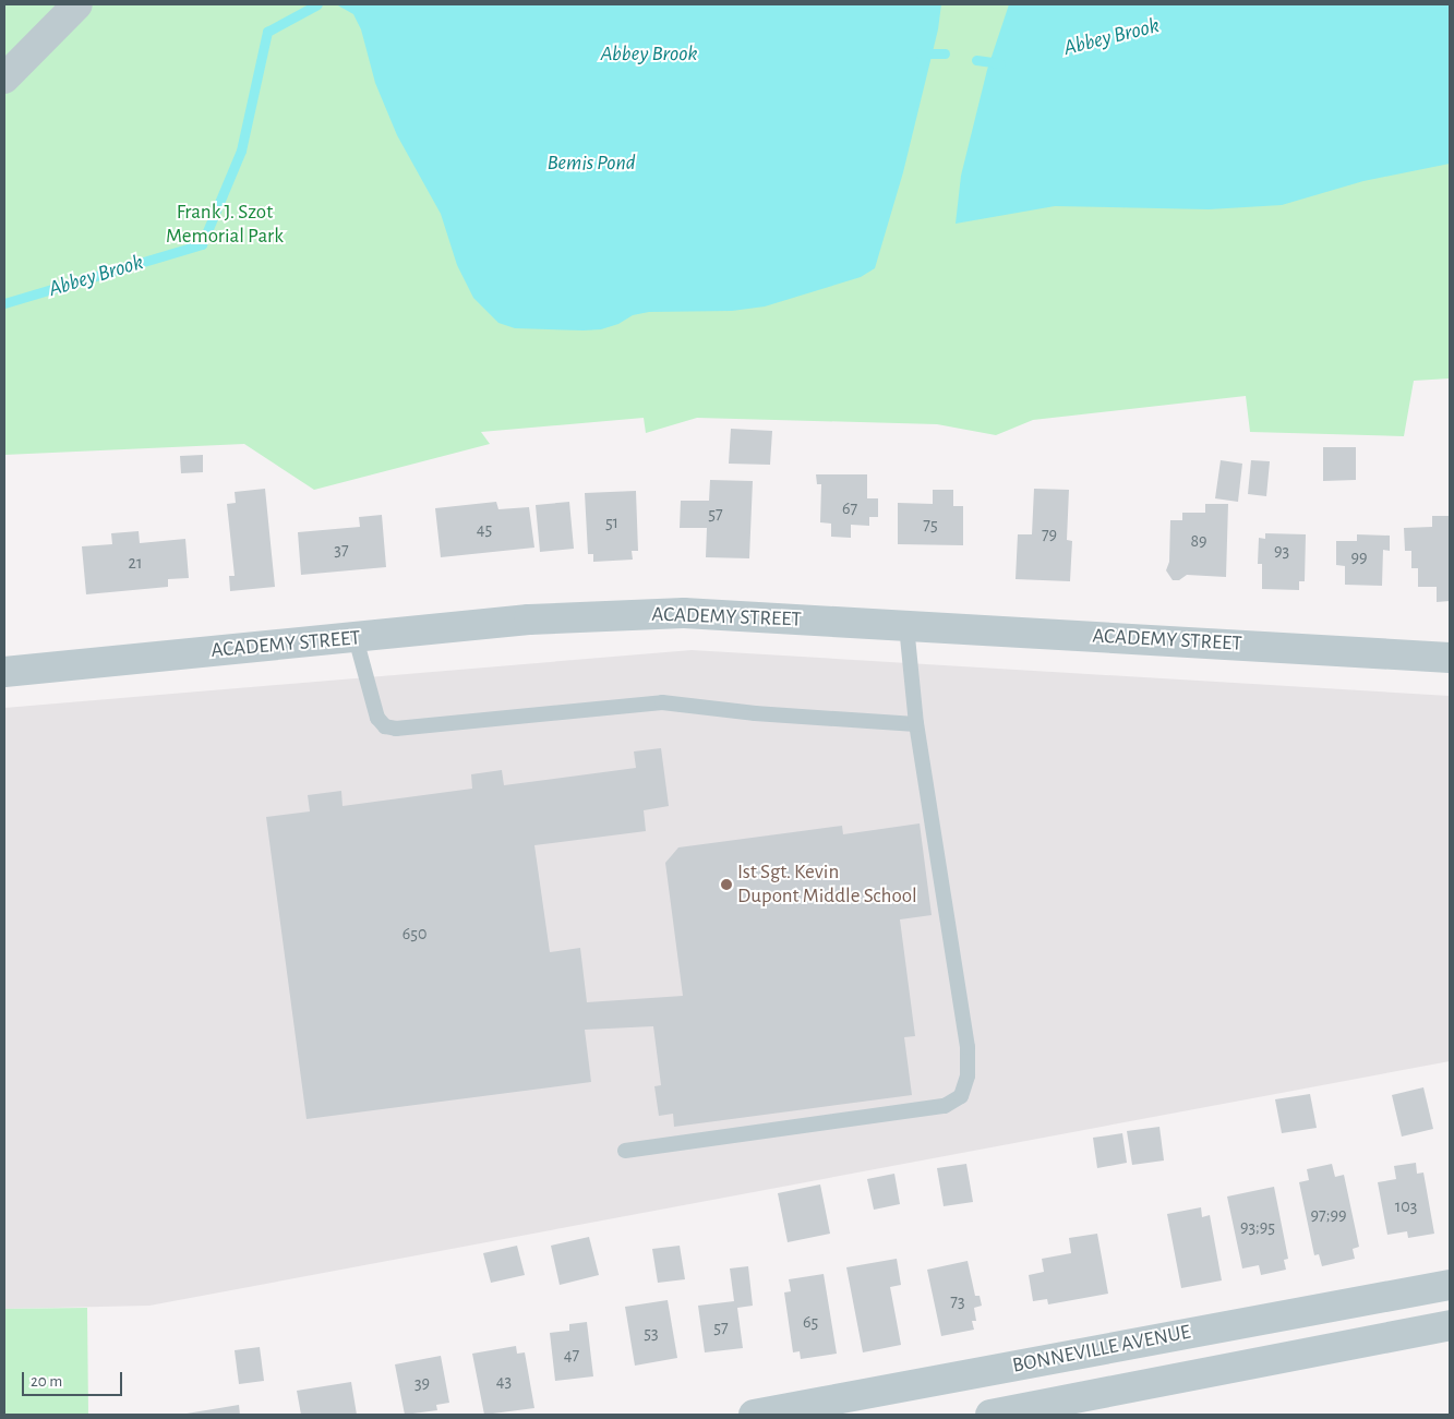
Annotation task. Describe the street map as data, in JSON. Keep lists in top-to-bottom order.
{
  "streets": {
    "street": ["ACADEMY STREET", "BONNEVILLE AVENUE"]
  },
  "water": ["Abbey Brook", "Bemis Pond"],
  "parks": ["Frank J. Szot Memorial Park"],
  "places": ["Ist Sgt. Kevin Dupont Middle School"],
  "house_numbers": [
    "67",
    "57",
    "51",
    "75",
    "45",
    "79",
    "89",
    "37",
    "93",
    "99",
    "21",
    "650",
    "103",
    "97;99",
    "93;95",
    "73",
    "65",
    "57",
    "53",
    "47",
    "43",
    "39"
  ],
  "scale_bar": "20 m"
}
